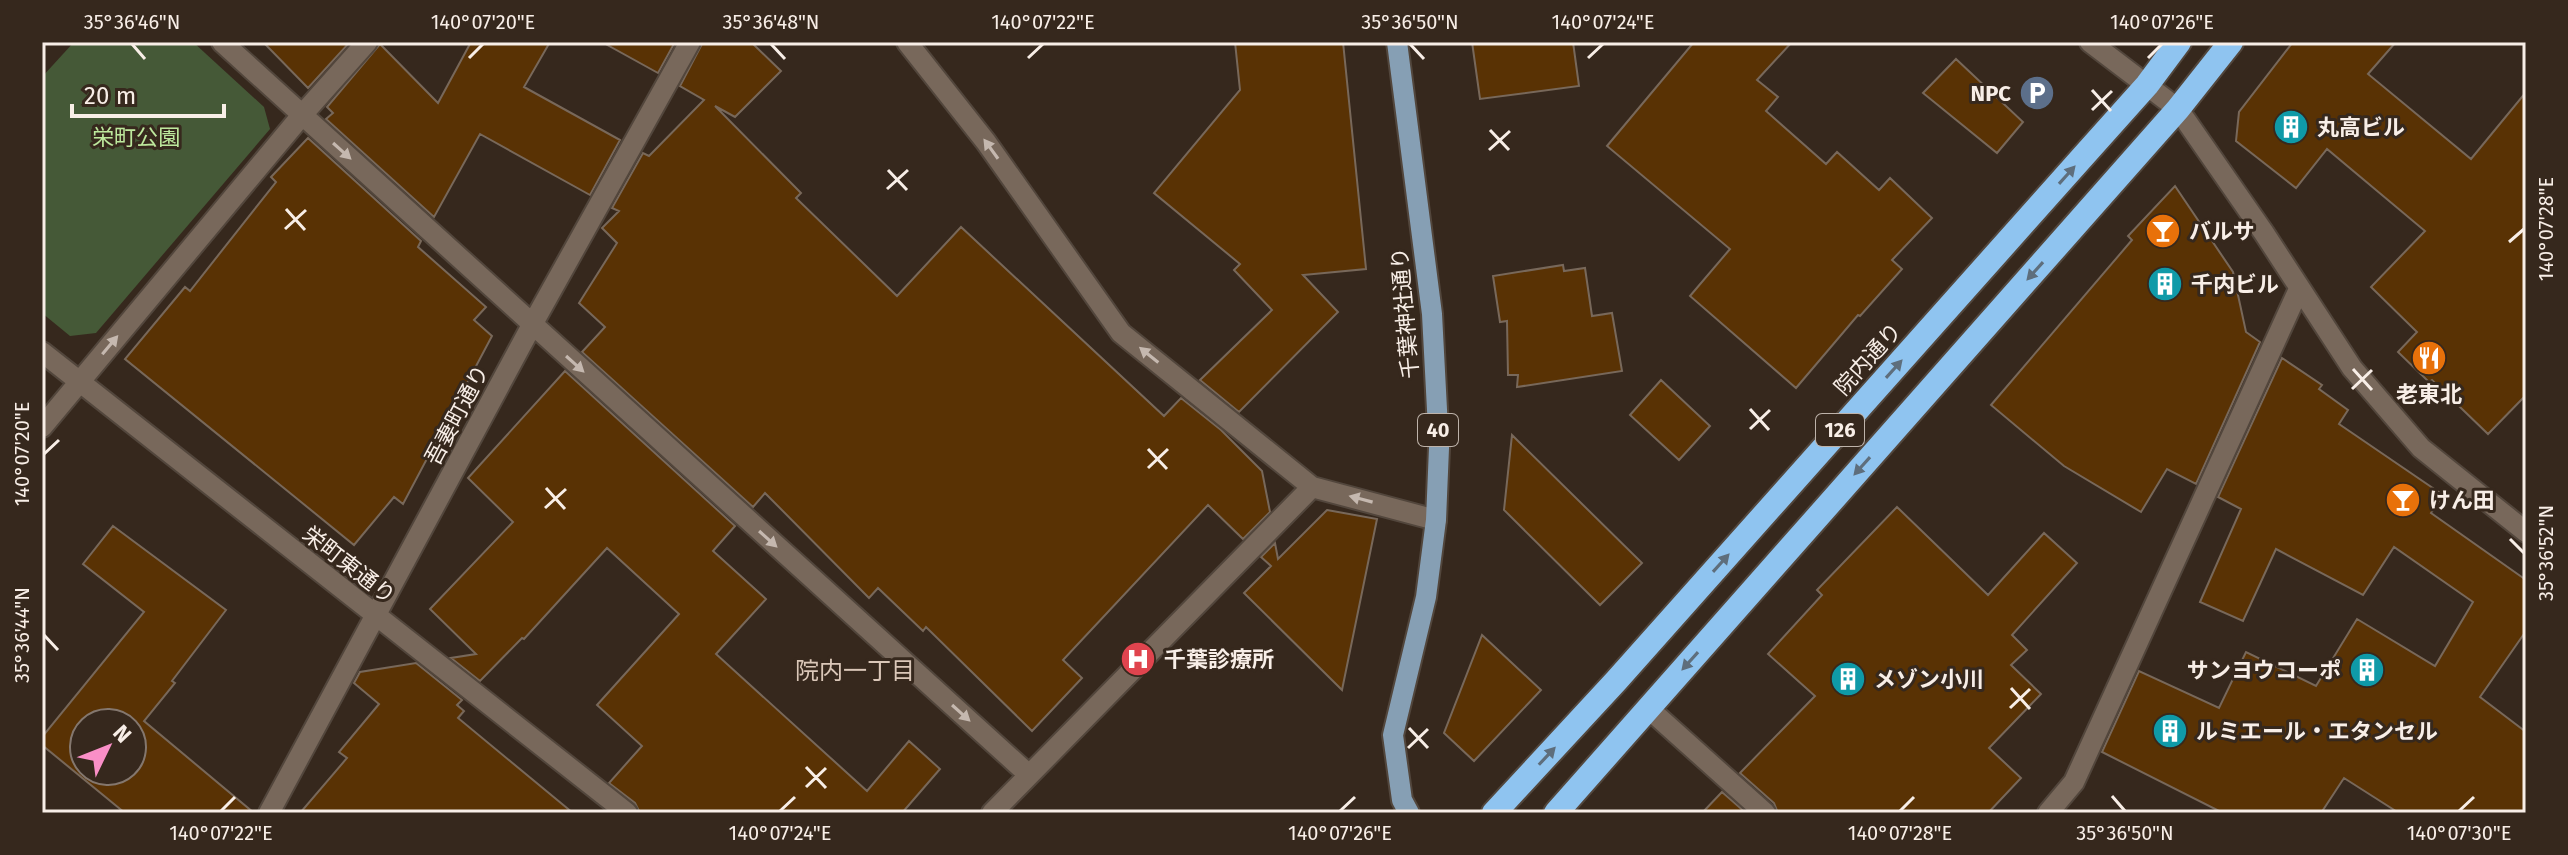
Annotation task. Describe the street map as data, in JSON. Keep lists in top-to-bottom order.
{
  "streets": {
    "highway": ["院内通り", "126"],
    "main road": ["千葉神社通り", "40"],
    "street": ["吾妻町通り", "栄町東通り"]
  },
  "crossings": [
    ["吾妻町通り", "栄町東通り"]
  ],
  "districts": ["院内一丁目"],
  "parks": ["栄町公園"],
  "places": {
    "parking": ["NPC"],
    "building": [
      "丸高ビル",
      "千内ビル",
      "サンヨウコーポ",
      "メゾン小川",
      "ルミエール・エタンセル"
    ],
    "bar": ["バルサ", "けん田"],
    "restaurant": ["老東北"],
    "hospital": ["千葉診療所"]
  },
  "scale_bar": "20 m",
  "north": "top right",
  "coordinates": [
    "35°36'46\"N",
    "140°07'20\"E",
    "35°36'48\"N",
    "140°07'22\"E",
    "35°36'50\"N",
    "140°07'24\"E",
    "140°07'26\"E",
    "140°07'28\"E",
    "35°36'52\"N",
    "35°36'44\"N",
    "140°07'30\"E"
  ]
}
